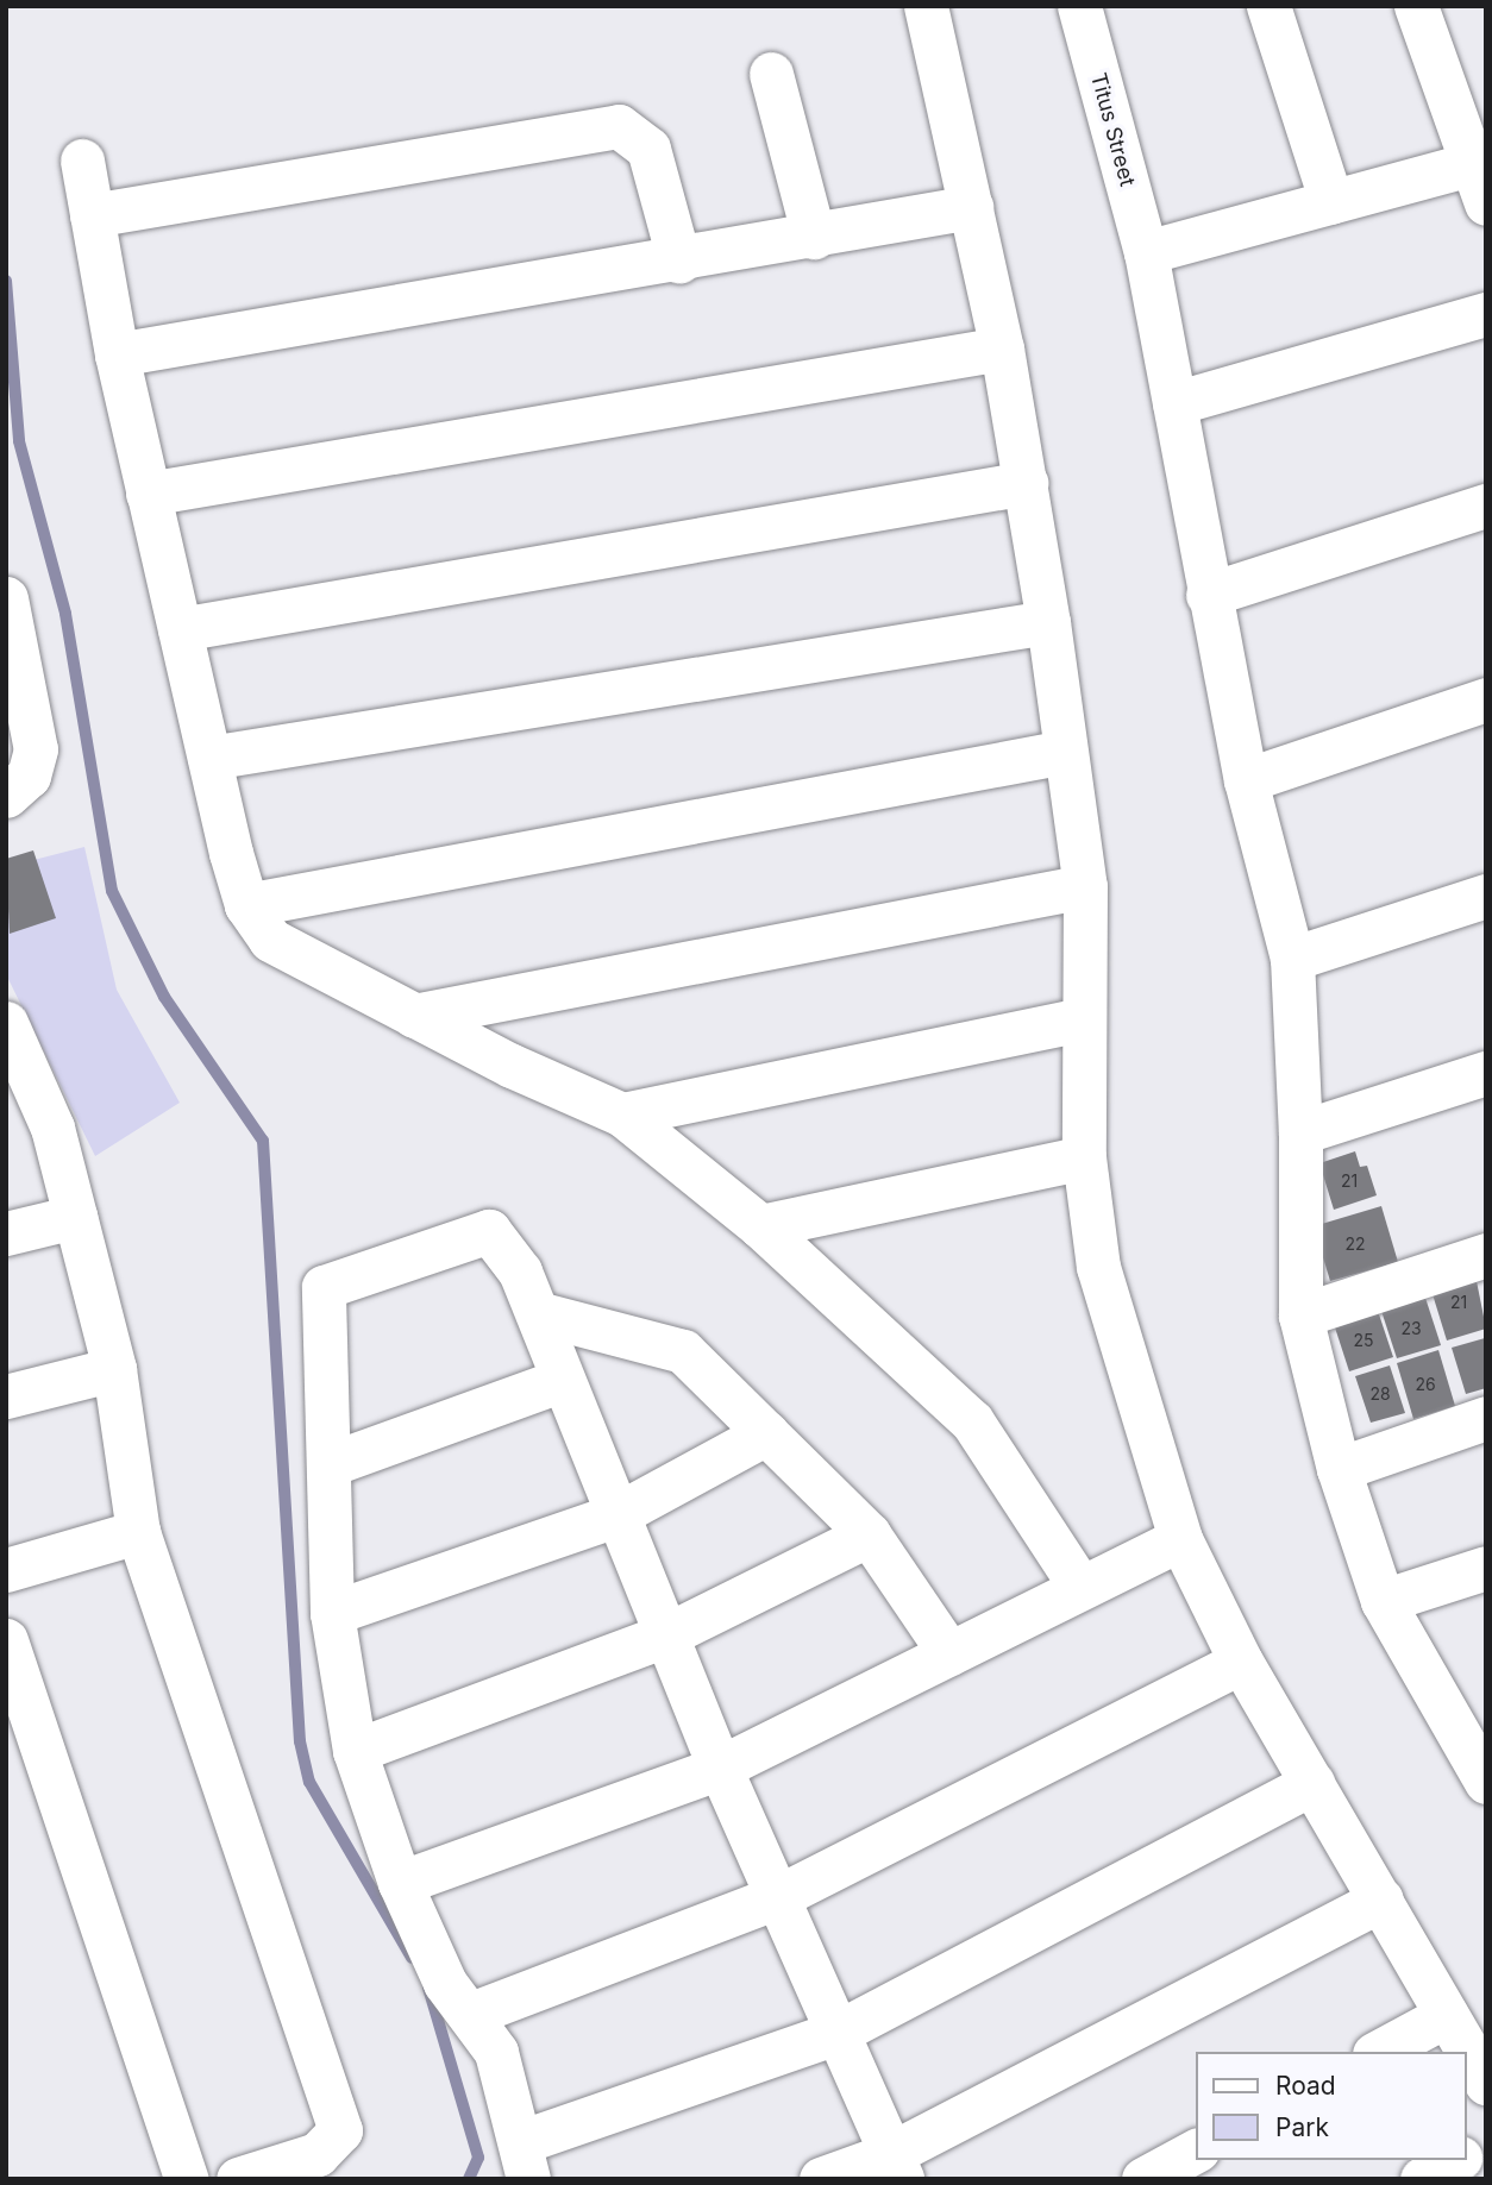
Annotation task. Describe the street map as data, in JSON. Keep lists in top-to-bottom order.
{
  "streets": {
    "street": ["Titus Street"]
  },
  "house_numbers": [
    "21",
    "22",
    "21",
    "23",
    "25",
    "26",
    "28"
  ],
  "legend": ["Road", "Park"]
}
